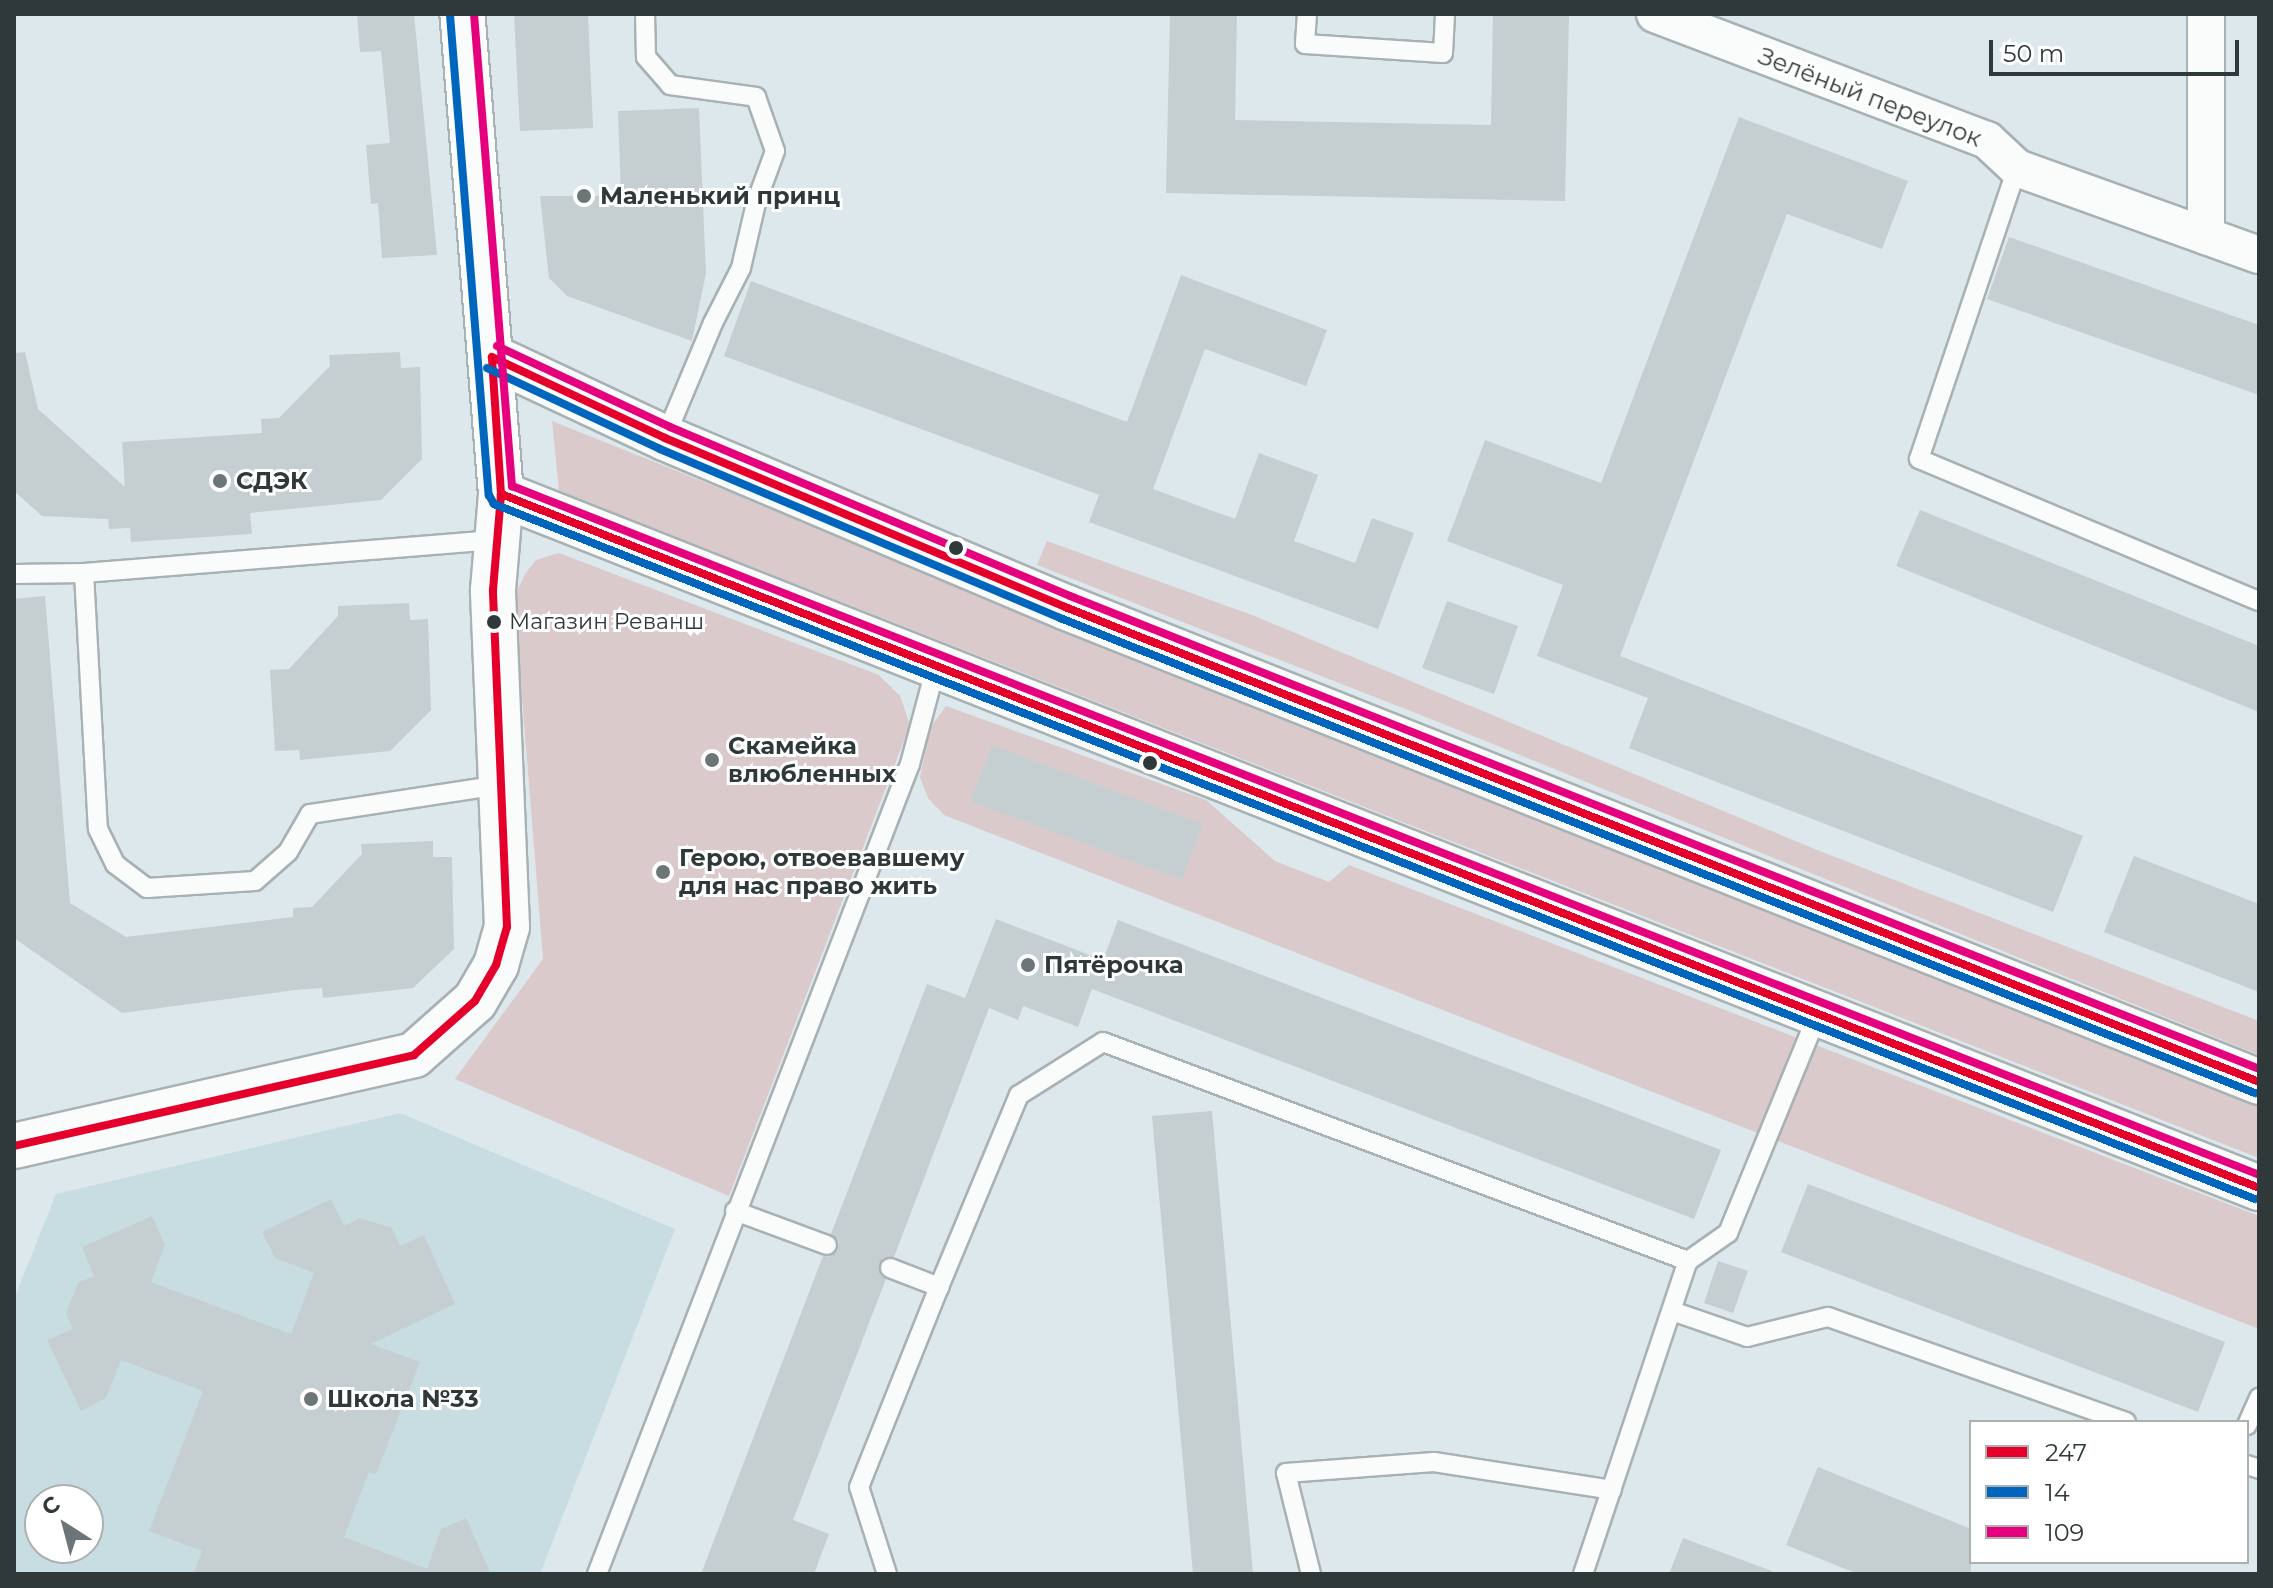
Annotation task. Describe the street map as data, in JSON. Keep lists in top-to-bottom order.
{
  "streets": {
    "street": ["Зелёный переулок"]
  },
  "places": [
    "Маленький принц",
    "СДЭК",
    "Магазин Реванш",
    "Скамейка влюбленных",
    "Герою, отвоевавшему для нас право жить",
    "Пятёрочка",
    "Школа №33"
  ],
  "lines": ["transit line 109", "transit line 14", "transit line 247"],
  "legend": ["247", "14", "109"],
  "scale_bar": "50 m",
  "north": "top left"
}
